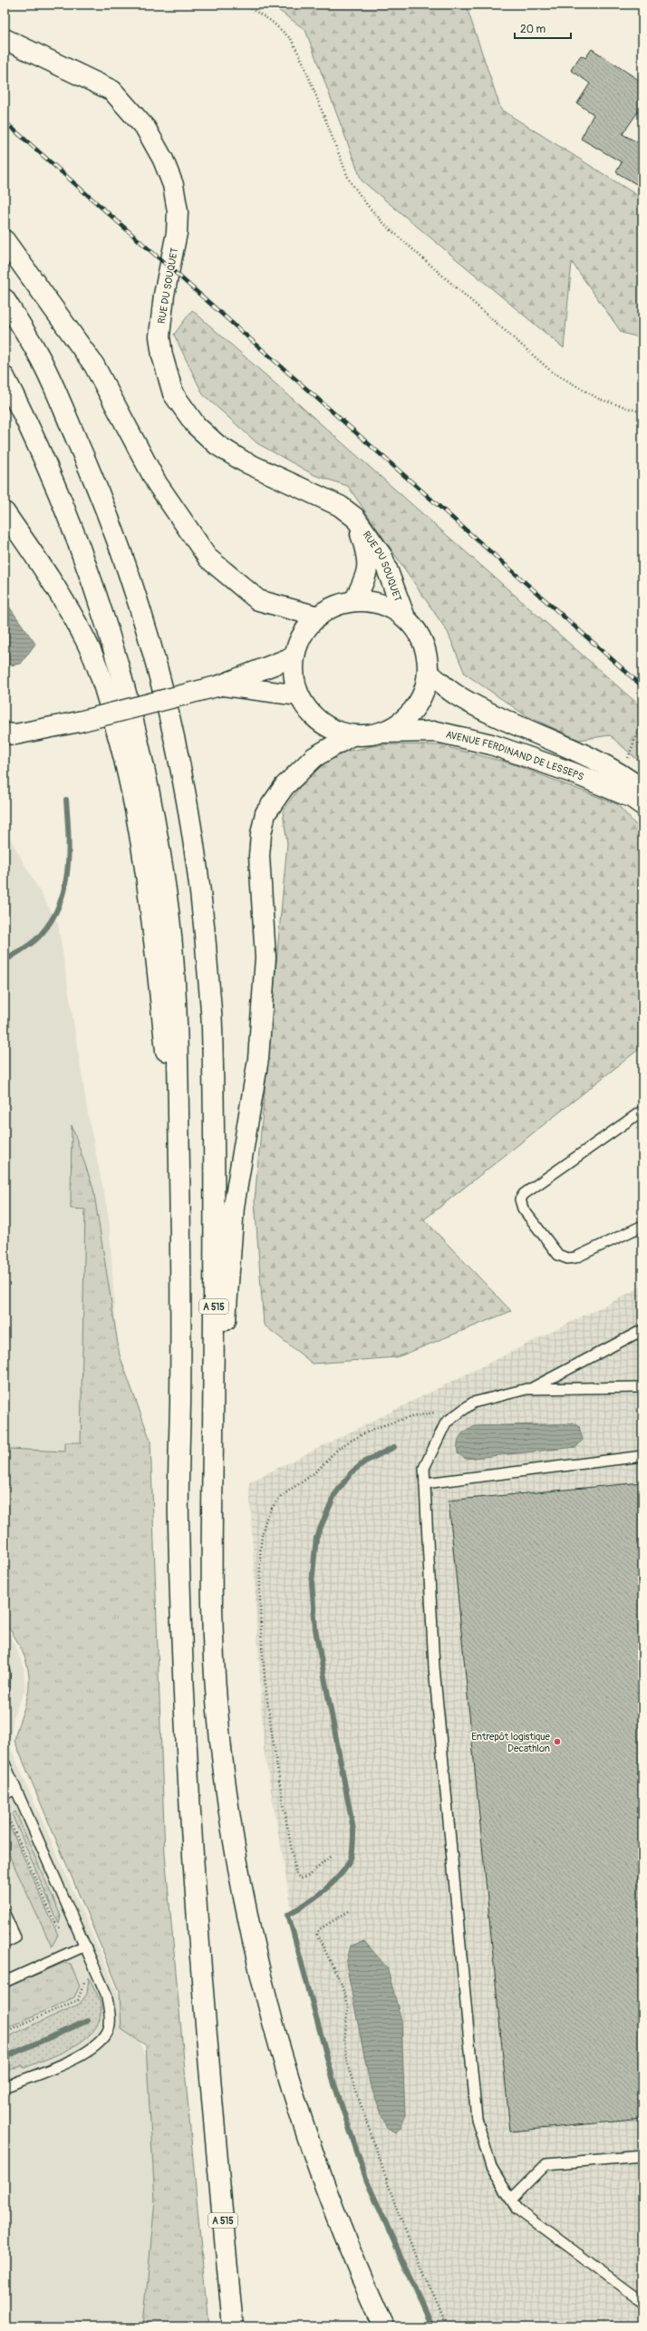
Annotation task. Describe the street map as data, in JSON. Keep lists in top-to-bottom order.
{
  "streets": {
    "main road": ["RUE DU SOUQUET", "AVENUE FERDINAND DE LESSEPS", "A 515"]
  },
  "places": ["Entrepôt logistique Decathlon"],
  "scale_bar": "20 m"
}
